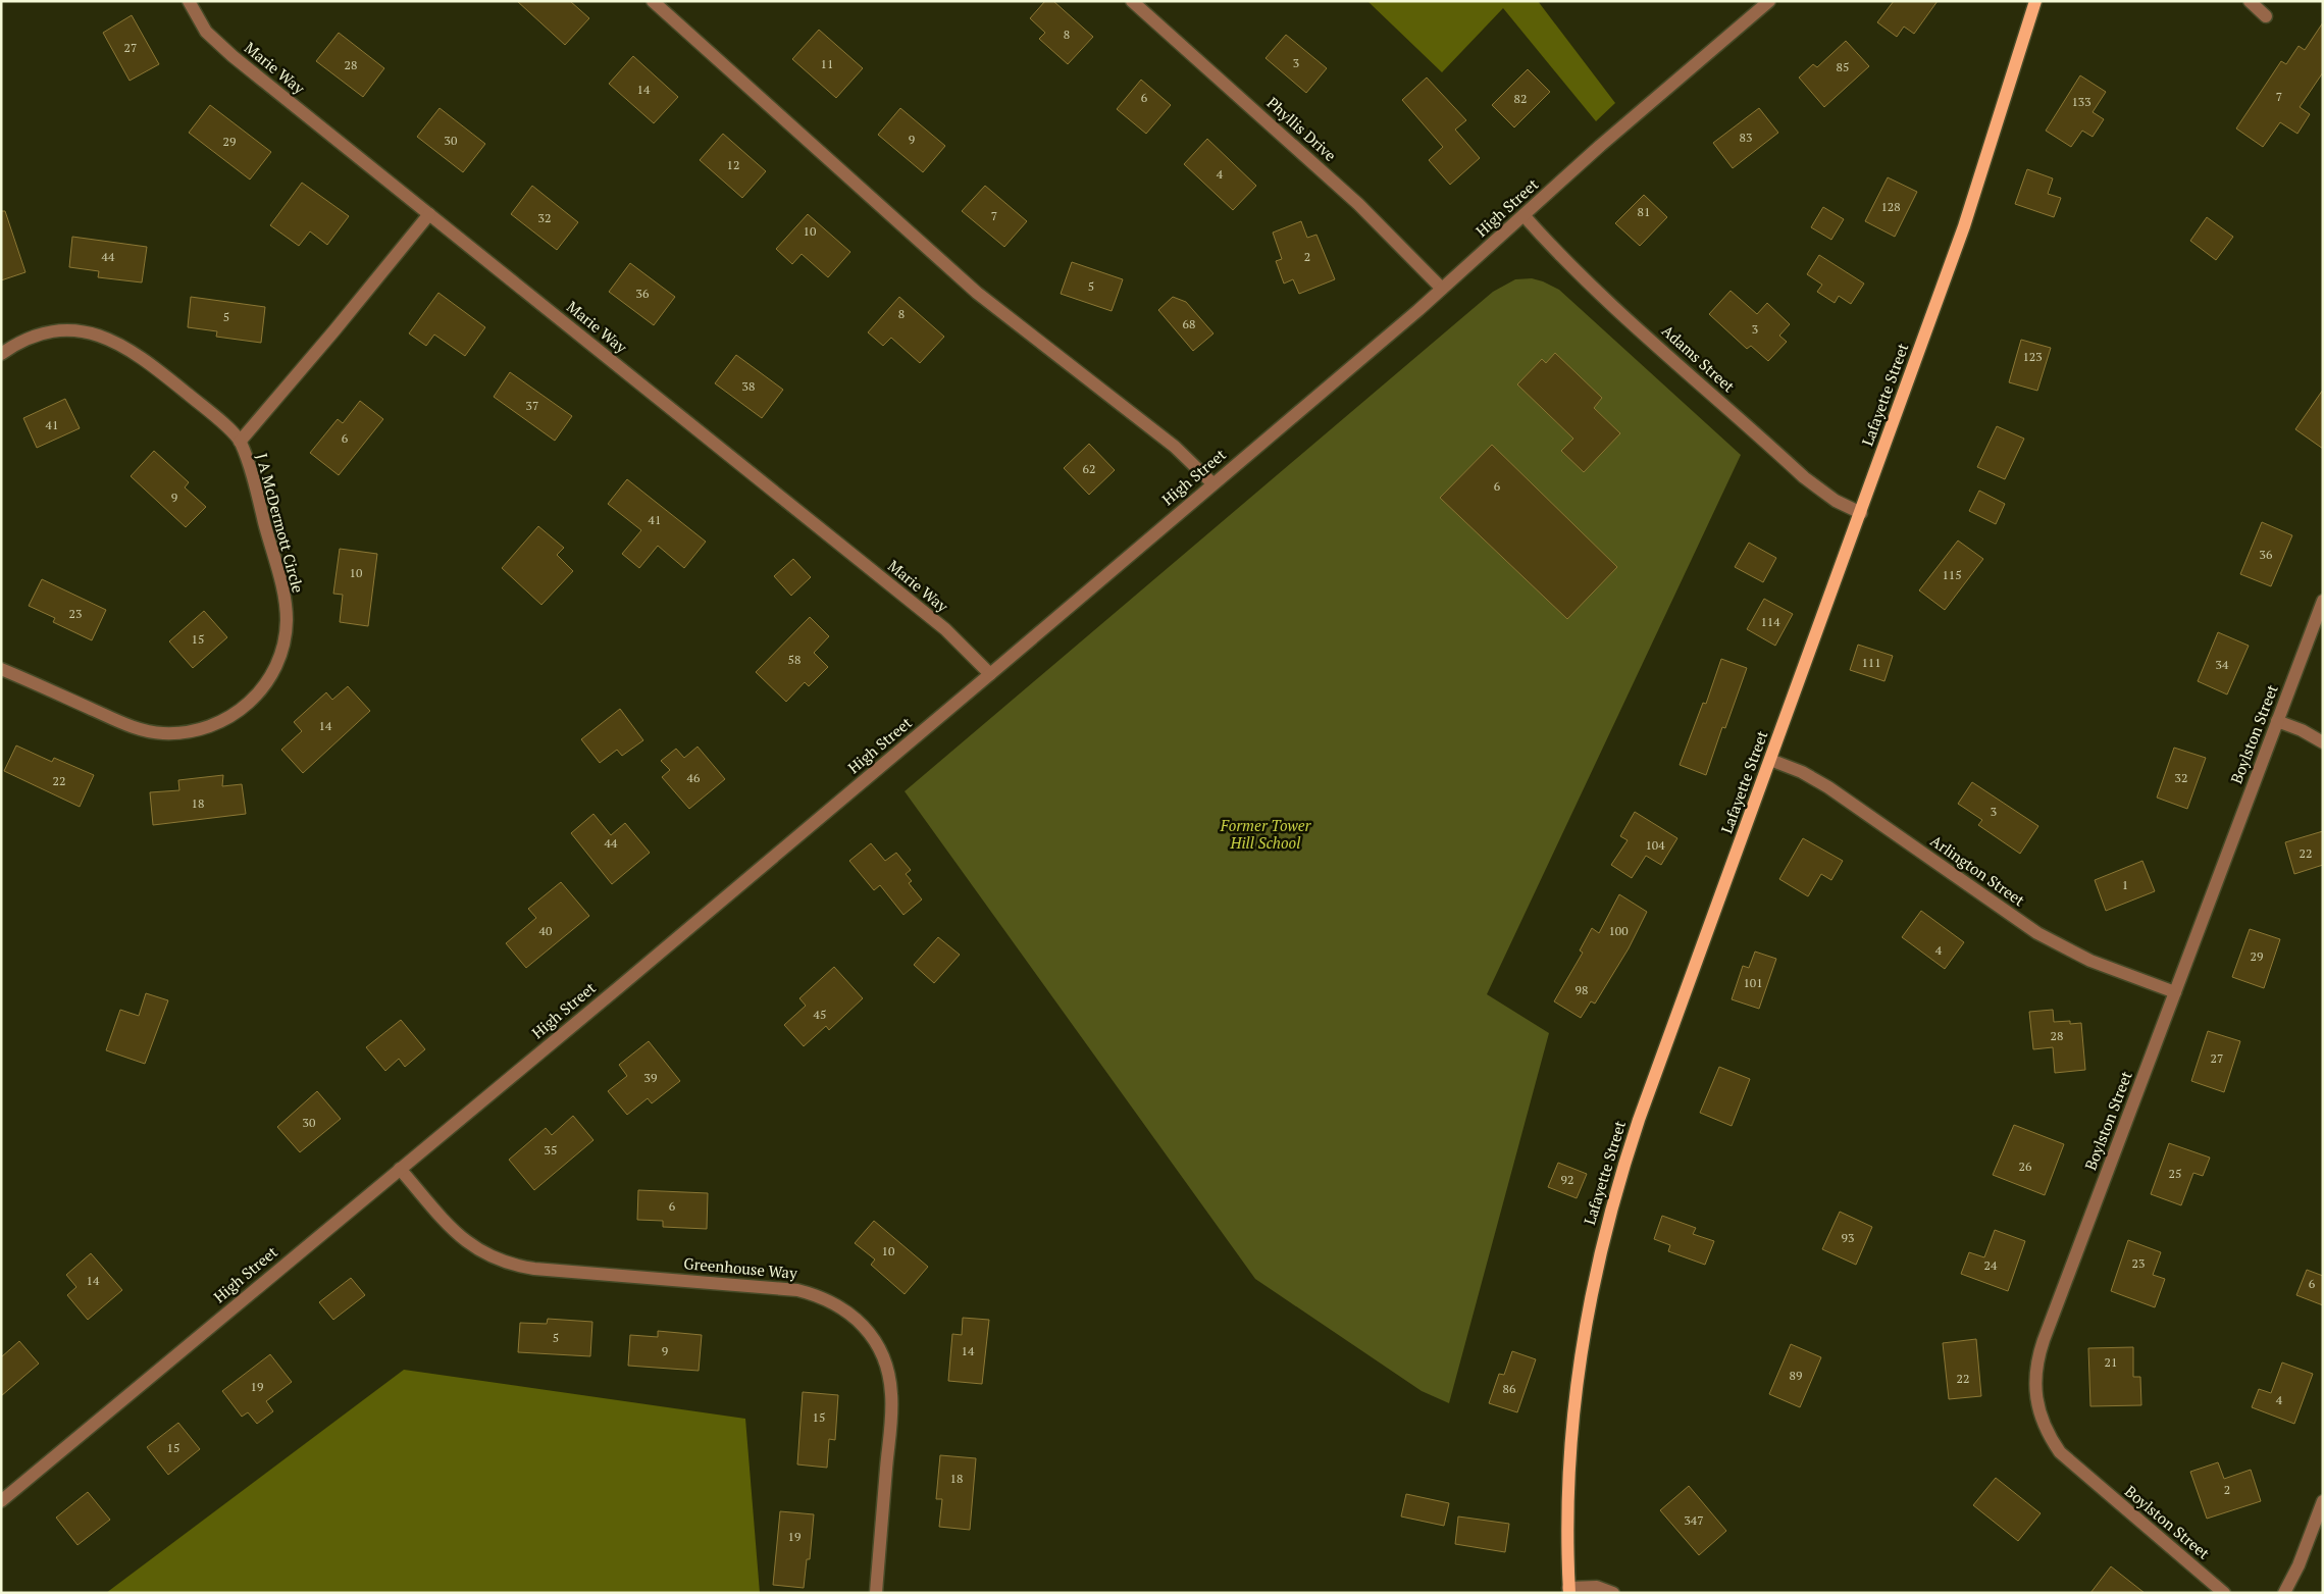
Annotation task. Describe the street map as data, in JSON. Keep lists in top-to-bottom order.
{
  "streets": {
    "main road": ["Lafayette Street"],
    "street": [
      "Marie Way",
      "Phyllis Drive",
      "High Street",
      "Adams Street",
      "J A McDermott Circle",
      "Boylston Street",
      "Arlington Street",
      "Greenhouse Way"
    ]
  },
  "crossings": [
    ["Marie Way", "High Street"],
    ["Marie Way", "J A McDermott Circle"],
    ["Phyllis Drive", "High Street"],
    ["High Street", "Adams Street"],
    ["High Street", "Greenhouse Way"],
    ["Adams Street", "Lafayette Street"],
    ["Lafayette Street", "Arlington Street"],
    ["Boylston Street", "Arlington Street"]
  ],
  "parks": ["Former Tower Hill School"],
  "house_numbers": [
    "8",
    "27",
    "3",
    "11",
    "28",
    "85",
    "14",
    "7",
    "6",
    "82",
    "133",
    "83",
    "9",
    "30",
    "29",
    "12",
    "4",
    "128",
    "81",
    "7",
    "32",
    "10",
    "44",
    "2",
    "5",
    "36",
    "8",
    "5",
    "68",
    "3",
    "123",
    "38",
    "37",
    "41",
    "6",
    "62",
    "6",
    "9",
    "41",
    "36",
    "10",
    "115",
    "23",
    "114",
    "15",
    "58",
    "111",
    "34",
    "14",
    "46",
    "32",
    "22",
    "18",
    "3",
    "44",
    "104",
    "22",
    "1",
    "40",
    "100",
    "4",
    "29",
    "101",
    "98",
    "45",
    "28",
    "27",
    "39",
    "30",
    "35",
    "26",
    "25",
    "92",
    "6",
    "93",
    "10",
    "23",
    "24",
    "14",
    "6",
    "5",
    "9",
    "14",
    "21",
    "89",
    "22",
    "19",
    "86",
    "4",
    "15",
    "15",
    "18",
    "2",
    "347",
    "19"
  ]
}
